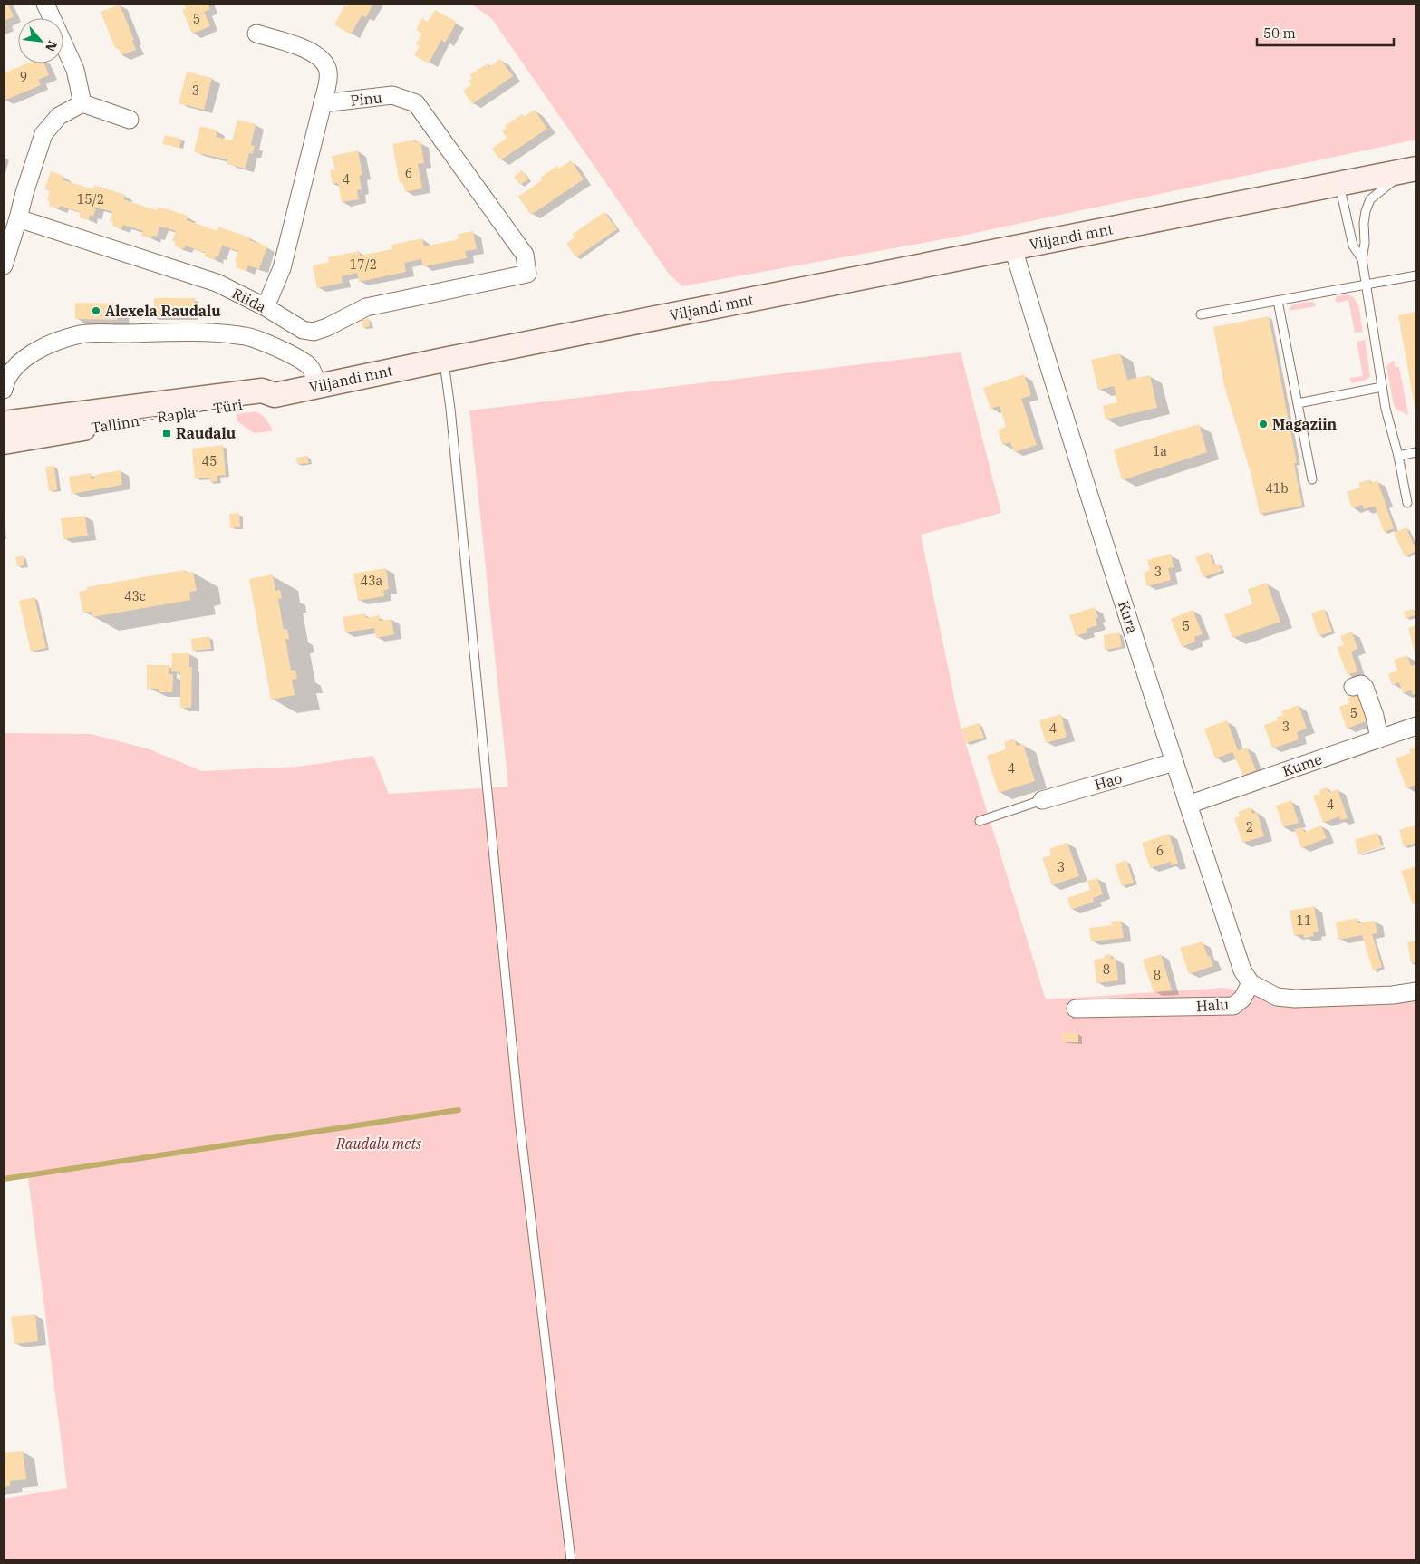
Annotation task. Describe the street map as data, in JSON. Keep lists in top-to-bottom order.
{
  "streets": {
    "main road": ["Viljandi mnt", "Tallinn — Rapla — Türi"],
    "street": [
      "Pinu",
      "Riida",
      "Kura",
      "Kume",
      "Hao",
      "Halu"
    ]
  },
  "crossings": [
    ["Pinu", "Riida"],
    ["Viljandi mnt", "Tallinn — Rapla — Türi"],
    ["Viljandi mnt", "Kura"],
    ["Kura", "Kume"],
    ["Kura", "Hao"],
    ["Kura", "Halu"]
  ],
  "parks": ["Raudalu mets"],
  "places": {
    "other": ["Alexela Raudalu", "Magaziin"],
    "transit": ["Raudalu"]
  },
  "house_numbers": [
    "5",
    "9",
    "3",
    "6",
    "4",
    "15/2",
    "17/2",
    "1a",
    "45",
    "41b",
    "3",
    "43a",
    "43c",
    "5",
    "5",
    "3",
    "4",
    "4",
    "4",
    "2",
    "6",
    "3",
    "11",
    "8",
    "8"
  ],
  "scale_bar": "50 m",
  "north": "bottom right"
}
